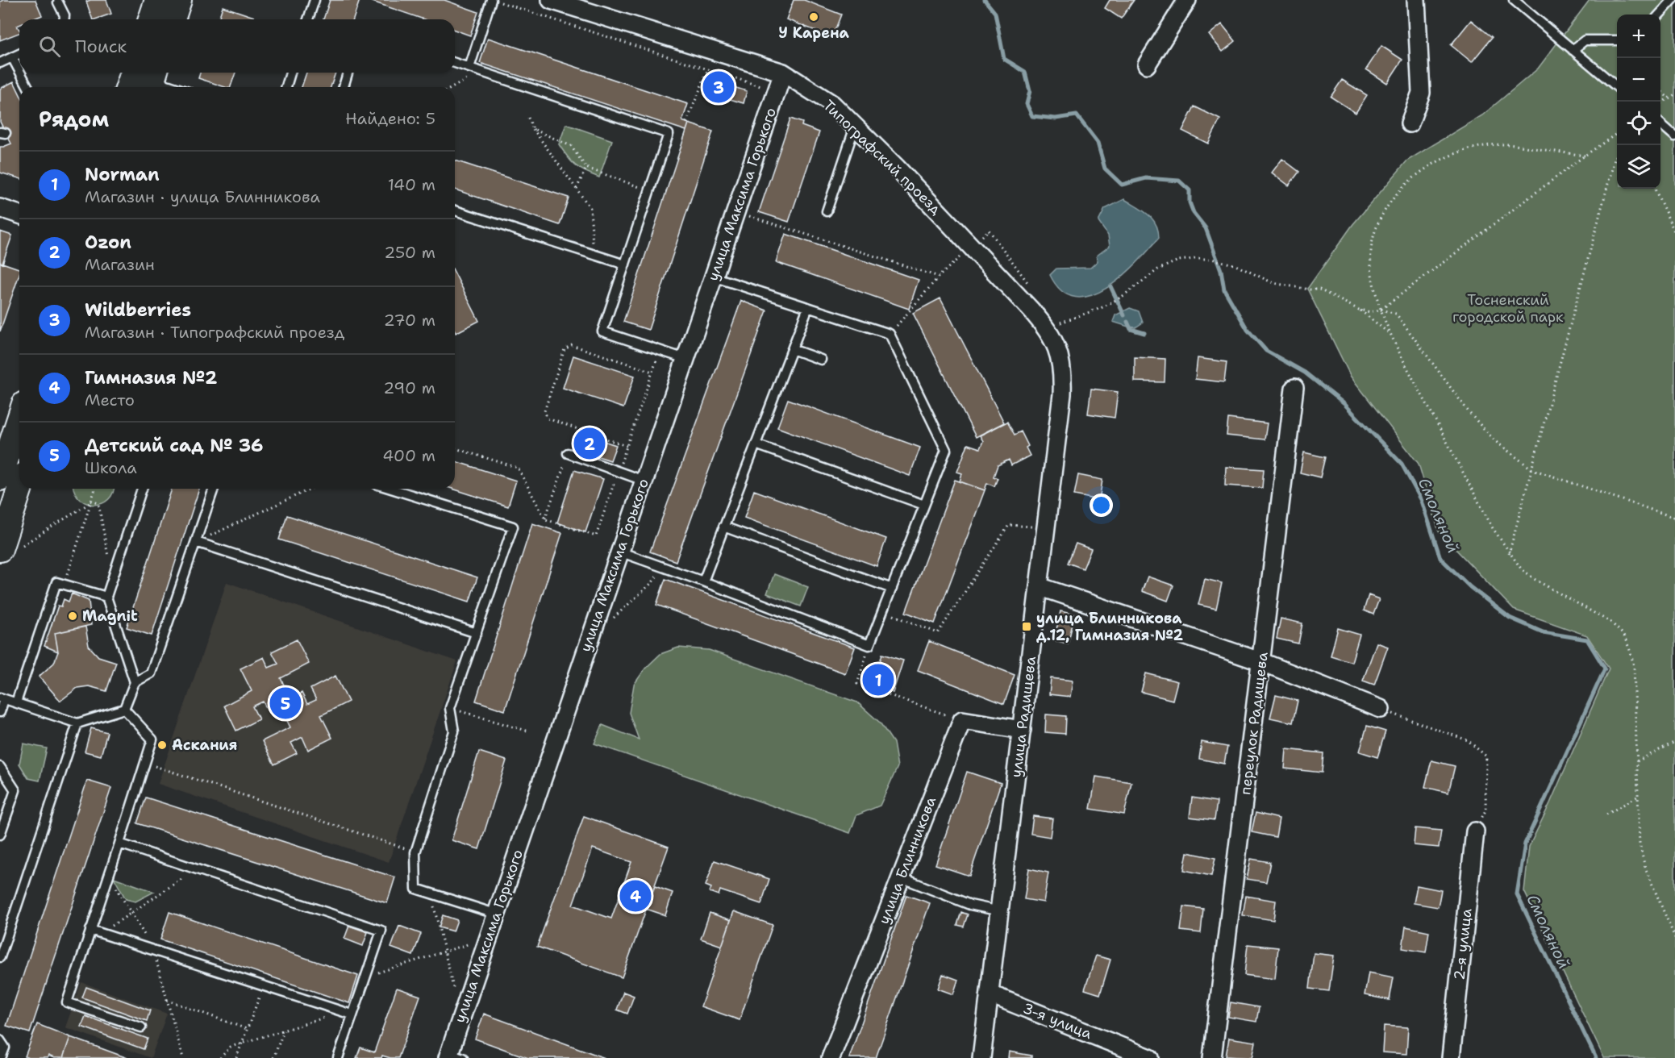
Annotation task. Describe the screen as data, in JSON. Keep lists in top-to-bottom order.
{
  "streets": {
    "street": [
      "Типографский проезд",
      "улица Максима Горького",
      "улица Радищева",
      "переулок Радищева",
      "улица Блинникова",
      "2-я улица",
      "3-я улица"
    ]
  },
  "crossings": [
    ["Типографский проезд", "улица Максима Горького"],
    ["Типографский проезд", "улица Радищева"],
    ["улица Радищева", "3-я улица"]
  ],
  "water": ["Смоляной"],
  "parks": ["Тосненский городской парк"],
  "places": {
    "other": ["У Карена", "Magnit", "Аскания"],
    "transit": ["улица Блинникова д.12, Гимназия №2"]
  },
  "page": {
    "map_buttons": ["+", "−"],
    "search": "Поиск",
    "pins": [
      "3",
      "2",
      "1",
      "5",
      "4"
    ],
    "heading": ["Рядом", "Найдено: 5"],
    "list": [
      {
        "mark": "1",
        "name": "Norman",
        "note": "Магазин · улица Блинникова",
        "value": "140 m"
      },
      {
        "mark": "2",
        "name": "Ozon",
        "note": "Магазин",
        "value": "250 m"
      },
      {
        "mark": "3",
        "name": "Wildberries",
        "note": "Магазин · Типографский проезд",
        "value": "270 m"
      },
      {
        "mark": "4",
        "name": "Гимназия №2",
        "note": "Место",
        "value": "290 m"
      },
      {
        "mark": "5",
        "name": "Детский сад № 36",
        "note": "Школа",
        "value": "400 m"
      }
    ]
  }
}
